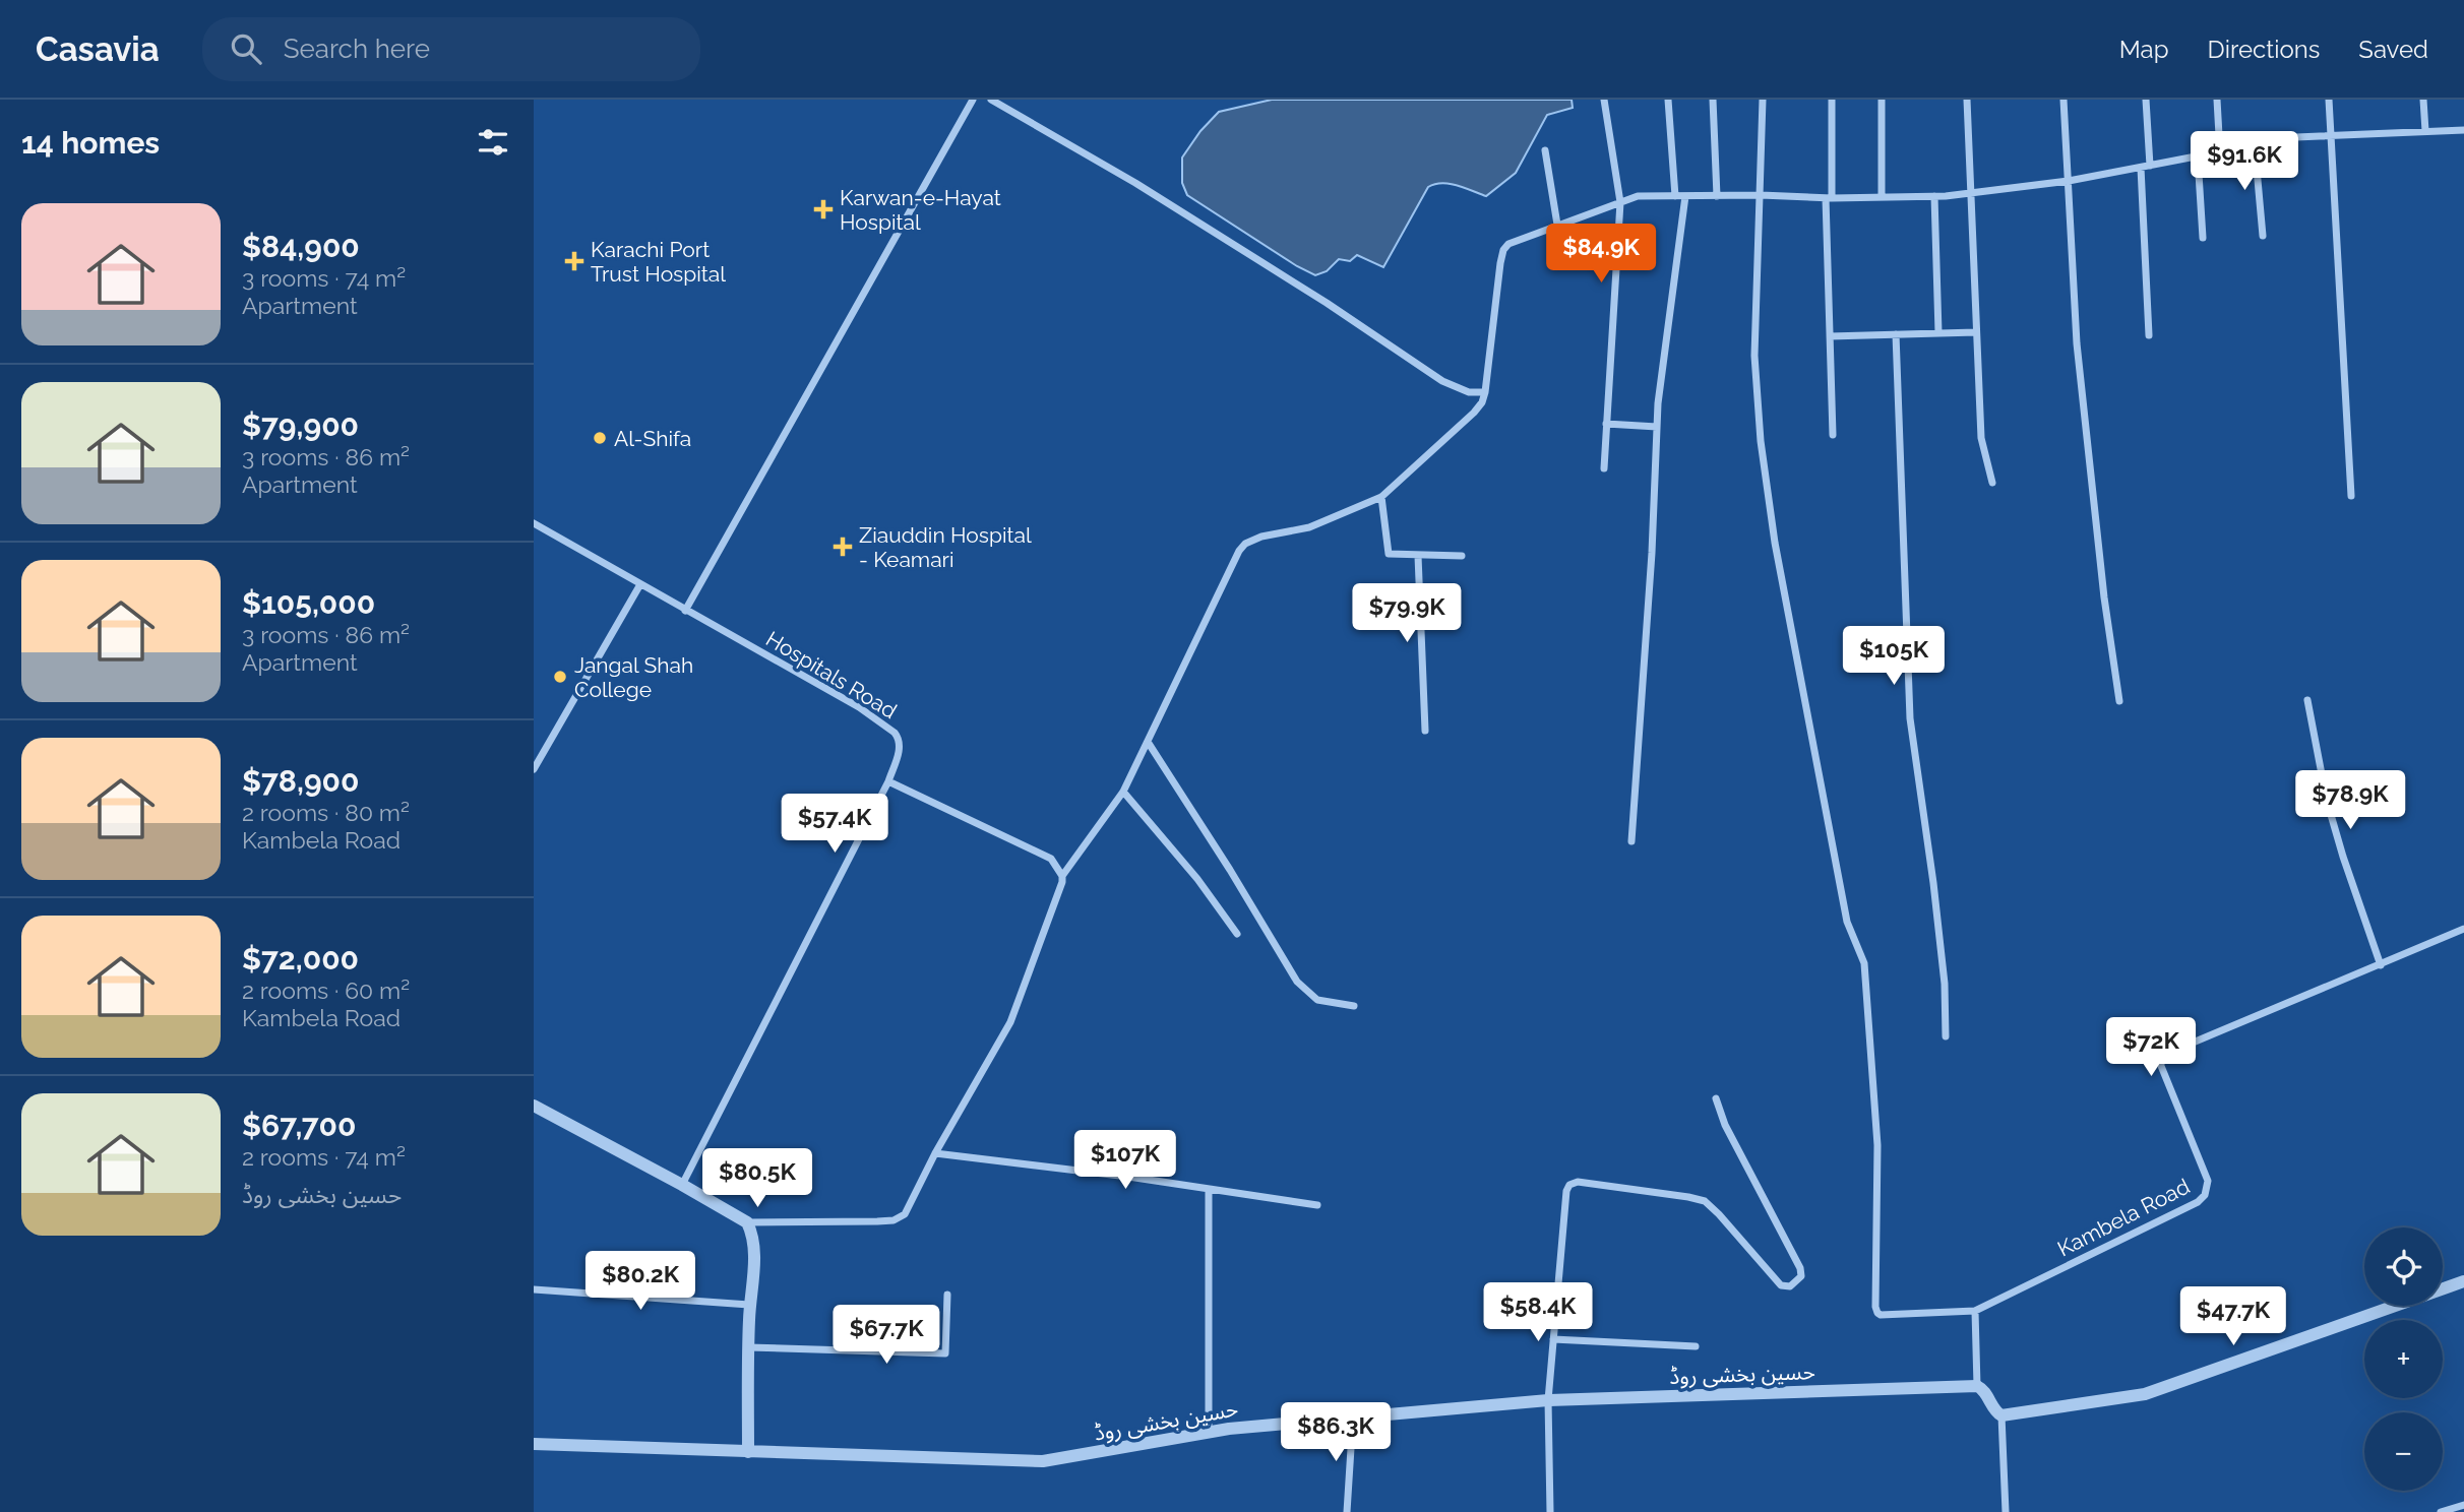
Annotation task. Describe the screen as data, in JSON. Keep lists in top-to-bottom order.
{
  "streets": {
    "street": ["Hospitals Road", "Kambela Road", "حسین بخشی روڈ"]
  },
  "places": {
    "health": ["Karwan-e-Hayat Hospital", "Karachi Port Trust Hospital", "Ziauddin Hospital - Keamari"],
    "other": ["Al-Shifa", "Jangal Shah College"]
  },
  "page": {
    "header": "Casavia",
    "search": "Search here",
    "nav": ["Map", "Directions", "Saved"],
    "heading": "14 homes",
    "price": [
      "$91.6K",
      "$84.9K",
      "$79.9K",
      "$105K",
      "$78.9K",
      "$57.4K",
      "$72K",
      "$107K",
      "$80.5K",
      "$80.2K",
      "$58.4K",
      "$47.7K",
      "$67.7K",
      "$86.3K"
    ],
    "list": [
      {
        "name": "$84,900",
        "note": "3 rooms · 74 m² · Apartment"
      },
      {
        "name": "$79,900",
        "note": "3 rooms · 86 m² · Apartment"
      },
      {
        "name": "$105,000",
        "note": "3 rooms · 86 m² · Apartment"
      },
      {
        "name": "$78,900",
        "note": "2 rooms · 80 m² · Kambela Road"
      },
      {
        "name": "$72,000",
        "note": "2 rooms · 60 m² · Kambela Road"
      },
      {
        "name": "$67,700",
        "note": "2 rooms · 74 m² · حسین بخشی روڈ"
      }
    ],
    "map_buttons": ["+", "−"]
  }
}
